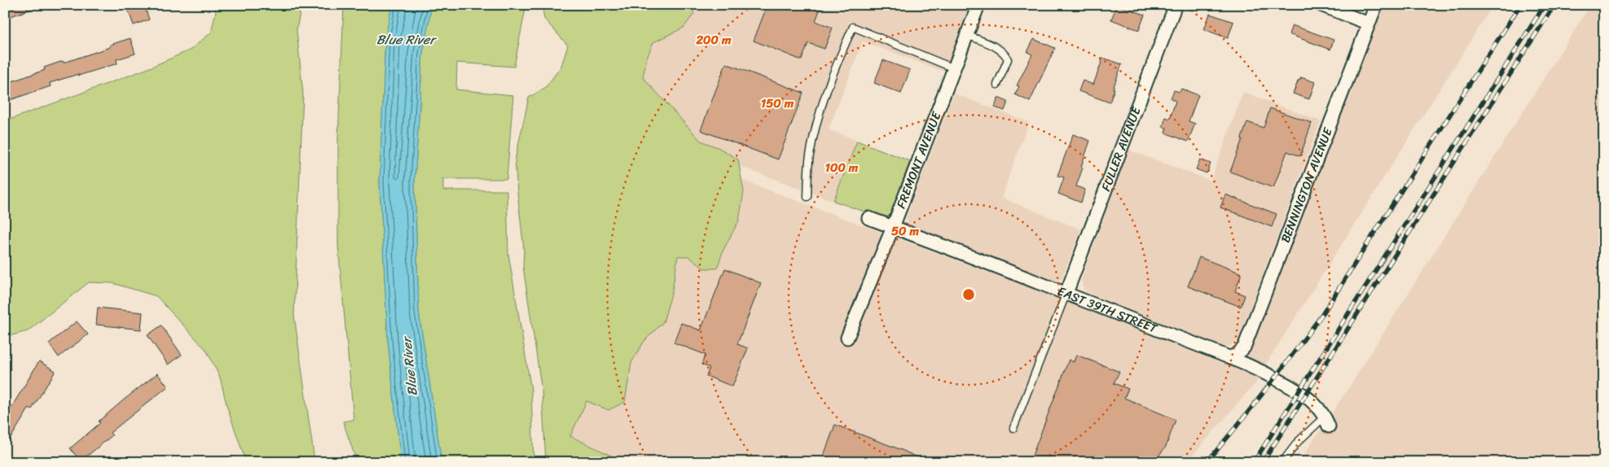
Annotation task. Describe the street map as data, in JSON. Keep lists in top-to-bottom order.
{
  "streets": {
    "street": [
      "FULLER AVENUE",
      "FREMONT AVENUE",
      "BENNINGTON AVENUE",
      "EAST 39TH STREET"
    ]
  },
  "crossings": [
    ["FULLER AVENUE", "EAST 39TH STREET"],
    ["FREMONT AVENUE", "EAST 39TH STREET"],
    ["BENNINGTON AVENUE", "EAST 39TH STREET"]
  ],
  "water": ["Blue River"],
  "rings": [
    "200 m",
    "150 m",
    "100 m",
    "50 m"
  ]
}
